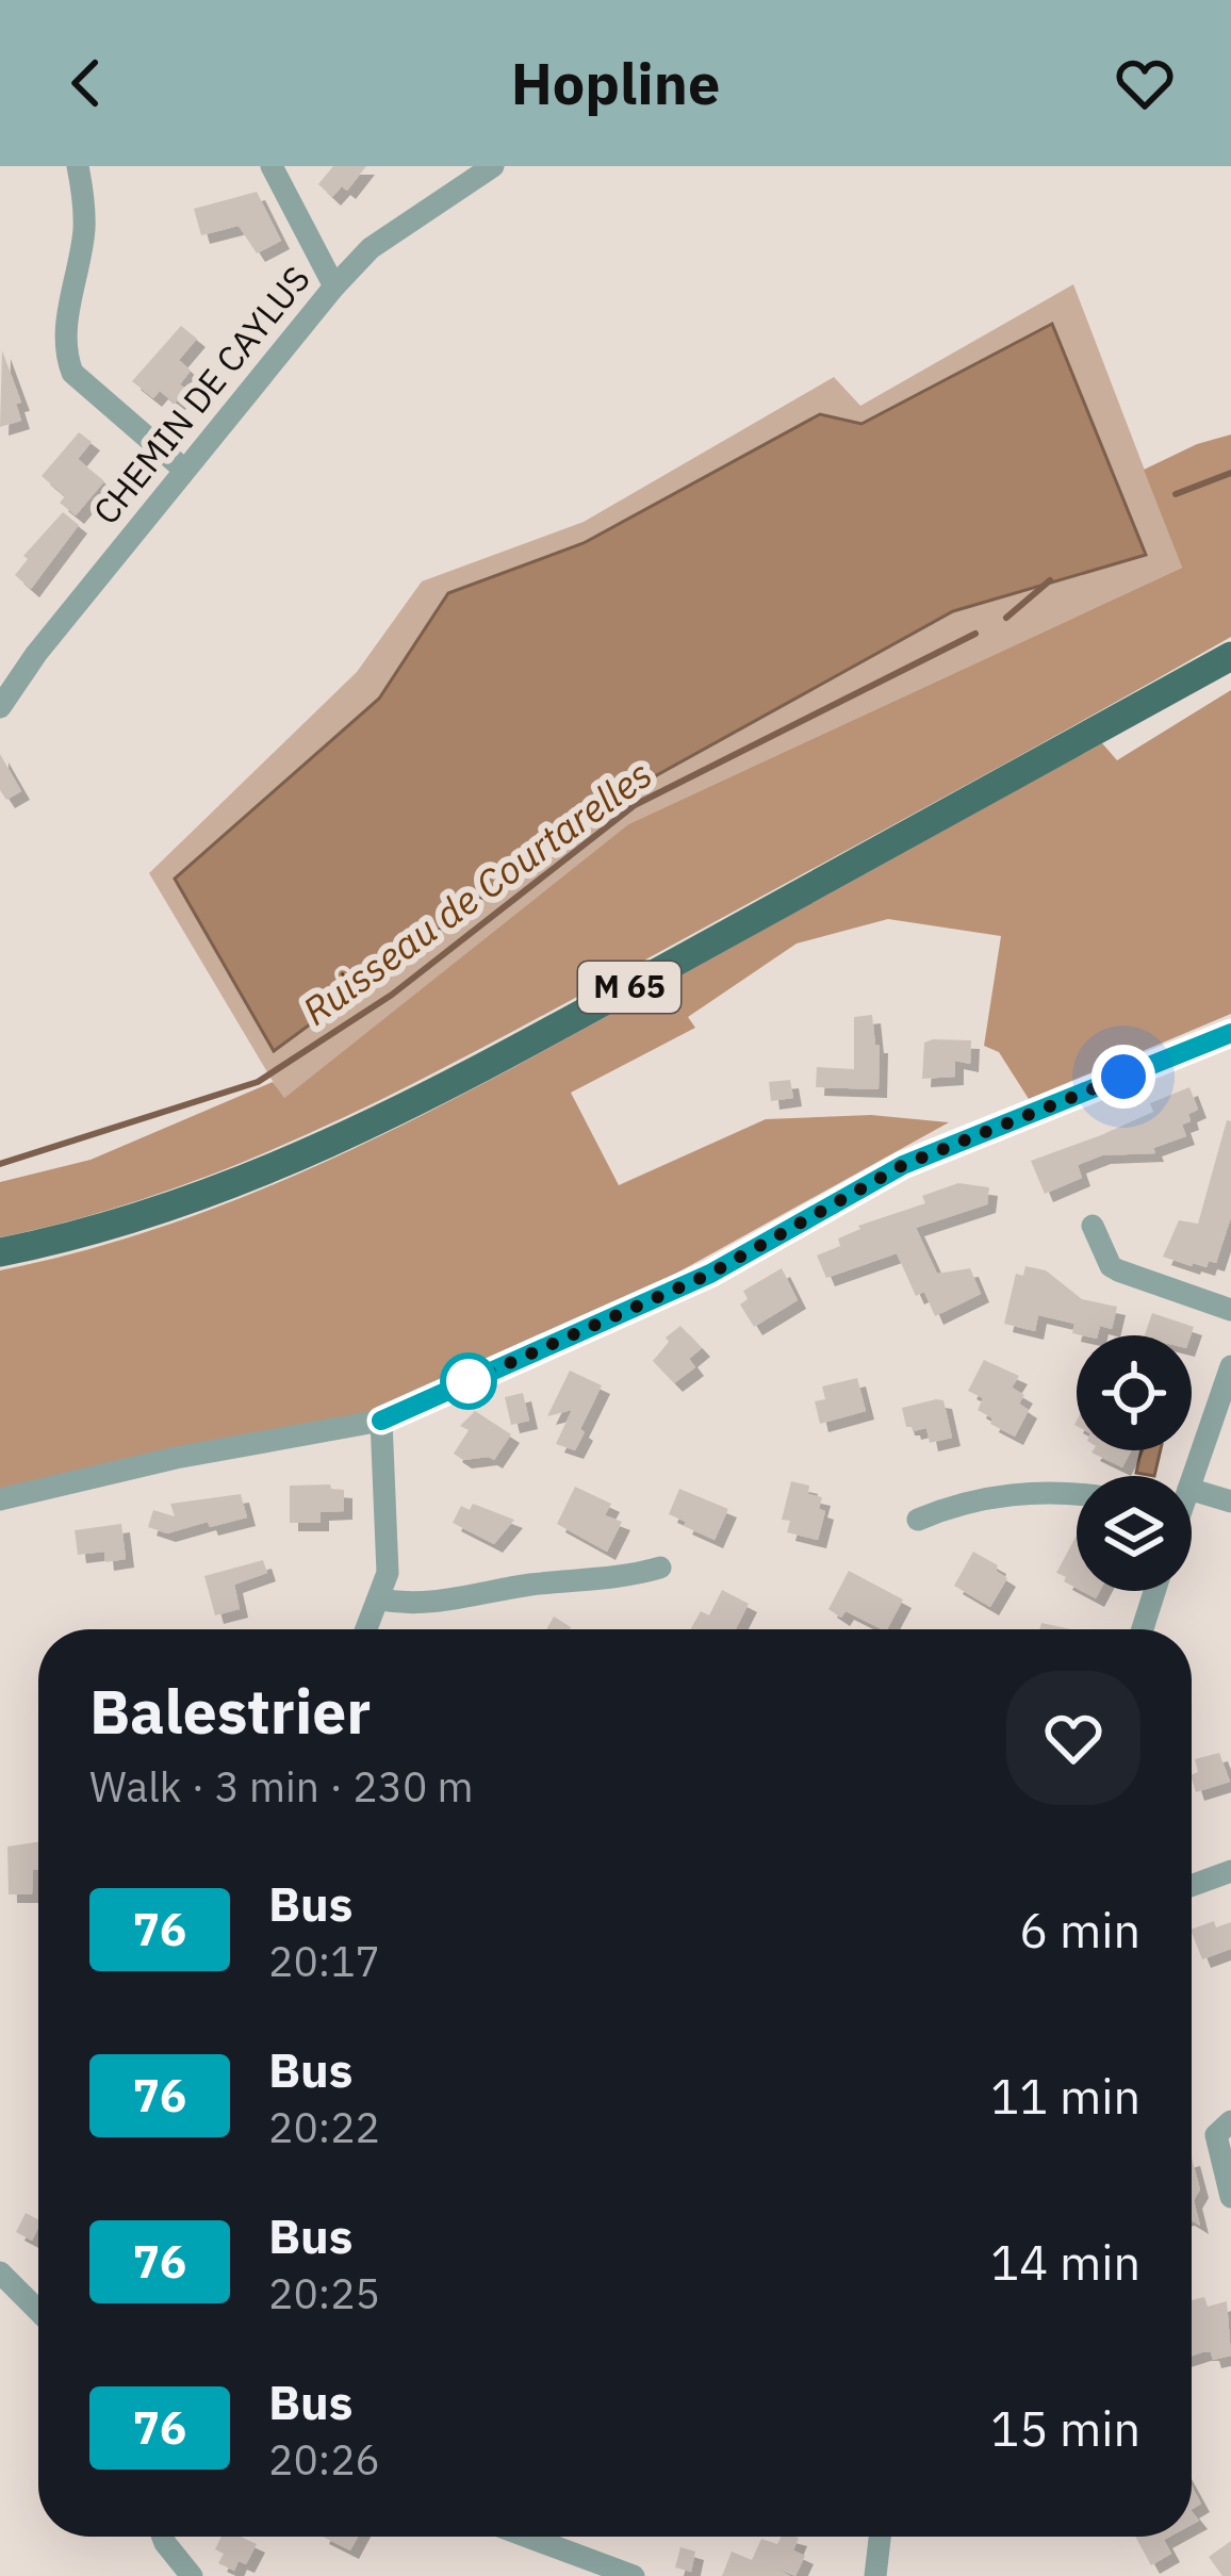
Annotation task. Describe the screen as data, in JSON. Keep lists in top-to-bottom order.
{
  "streets": {
    "main road": ["M 65"],
    "street": ["CHEMIN DE CAYLUS"]
  },
  "water": ["Ruisseau de Courtarelles"],
  "lines": ["bus line 76"],
  "page": {
    "header": "Hopline",
    "heading": ["Balestrier", "Walk · 3 min · 230 m"],
    "list": [
      {
        "mark": "76",
        "name": "Bus",
        "note": "20:17",
        "value": "6 min"
      },
      {
        "mark": "76",
        "name": "Bus",
        "note": "20:22",
        "value": "11 min"
      },
      {
        "mark": "76",
        "name": "Bus",
        "note": "20:25",
        "value": "14 min"
      },
      {
        "mark": "76",
        "name": "Bus",
        "note": "20:26",
        "value": "15 min"
      }
    ]
  }
}
